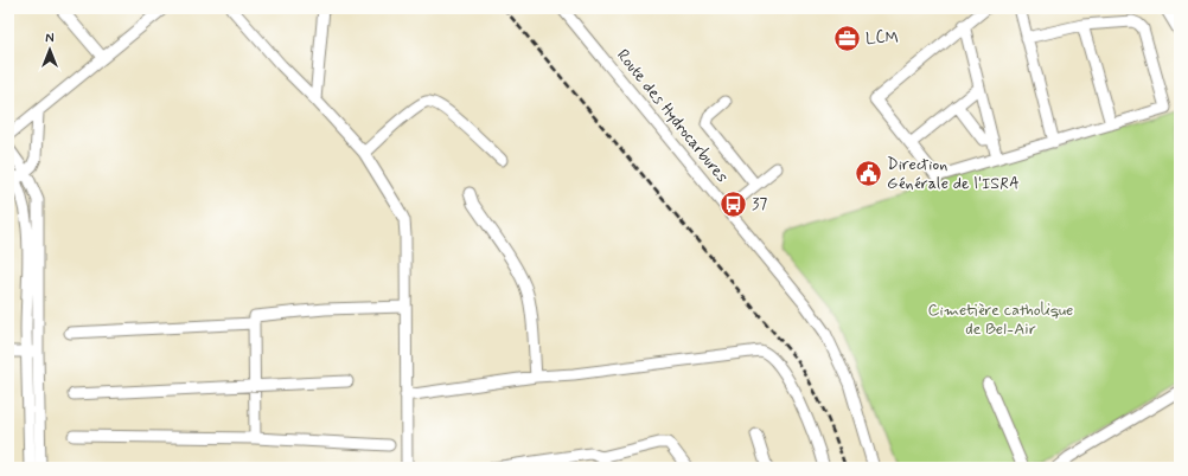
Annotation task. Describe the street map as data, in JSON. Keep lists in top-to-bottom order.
{
  "streets": {
    "street": ["Route des Hydrocarbures"]
  },
  "parks": ["Cimetière catholique de Bel-Air"],
  "places": {
    "office": ["LCM"],
    "public building": ["Direction Générale de l'ISRA"],
    "bus stop": ["37"]
  },
  "north": "top"
}
